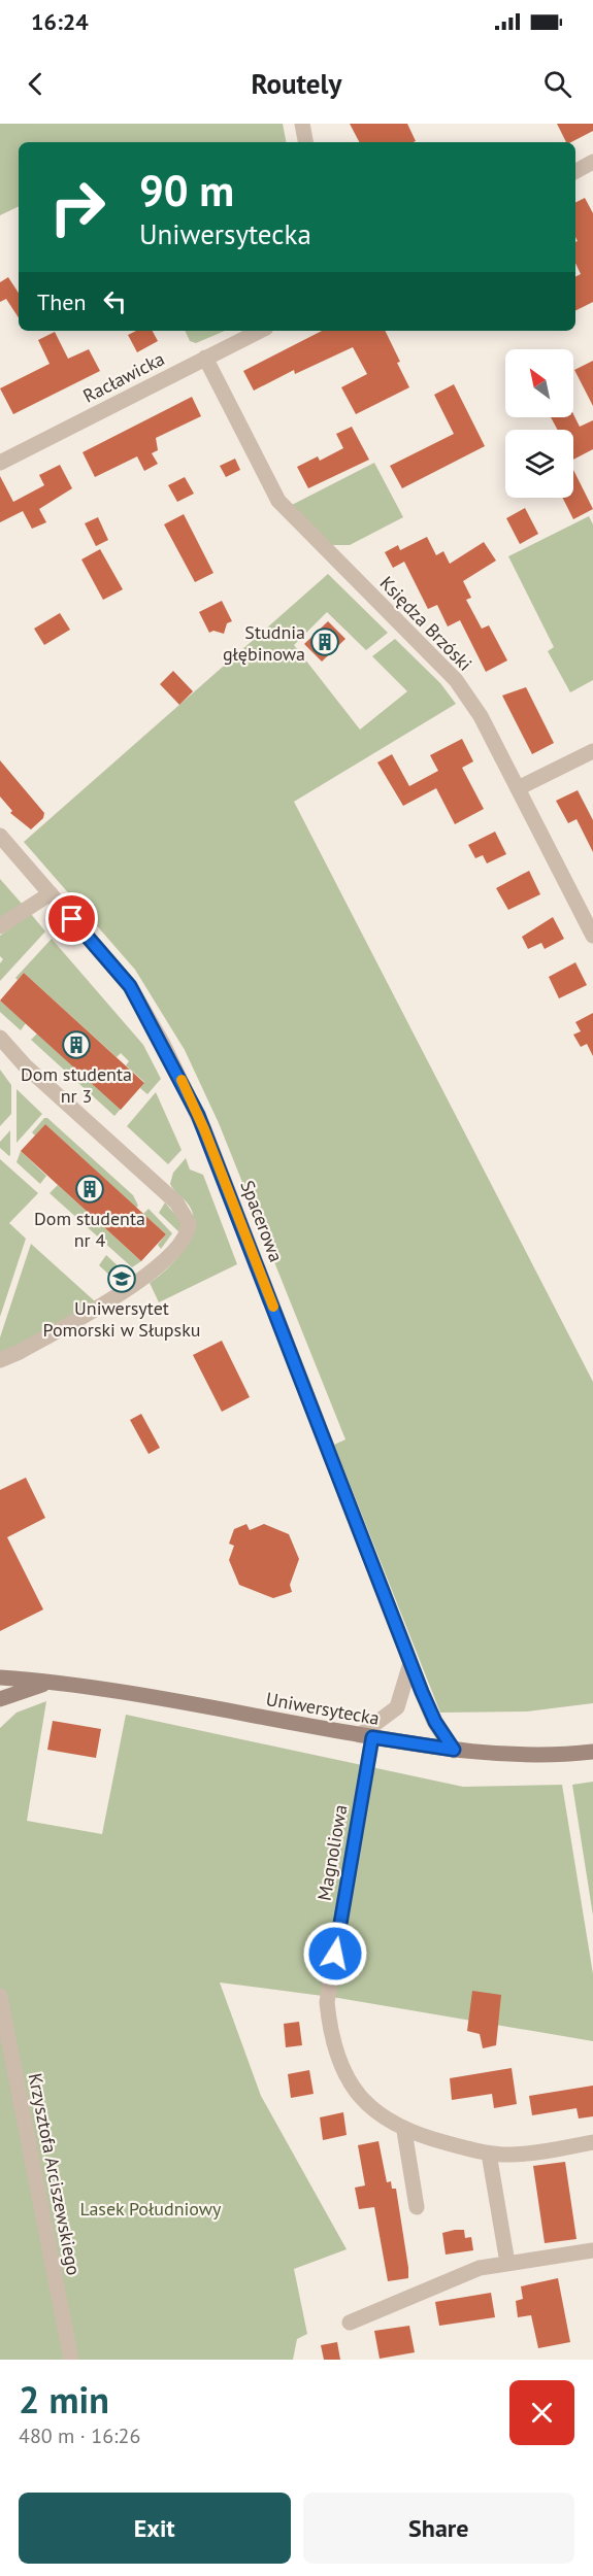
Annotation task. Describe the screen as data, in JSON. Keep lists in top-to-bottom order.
{
  "streets": {
    "main road": ["Uniwersytecka"],
    "street": [
      "Racławicka",
      "Księdza Brzóski",
      "Spacerowa",
      "Magnoliowa",
      "Krzysztofa Arciszewskiego"
    ]
  },
  "crossings": [
    ["Racławicka", "Księdza Brzóski"],
    ["Spacerowa", "Uniwersytecka"],
    ["Uniwersytecka", "Magnoliowa"]
  ],
  "parks": ["Lasek Południowy"],
  "places": {
    "building": ["Studnia głębinowa", "Dom studenta nr 3", "Dom studenta nr 4"],
    "school or university": ["Uniwersytet Pomorski w Słupsku"]
  },
  "north": "top left",
  "page": {
    "status": "16:24",
    "header": "Routely",
    "turn": ["90 m", "Uniwersytecka"],
    "then": "Then",
    "heading": ["2 min", "480 m · 16:26"],
    "buttons": ["Exit", "Share"]
  }
}
